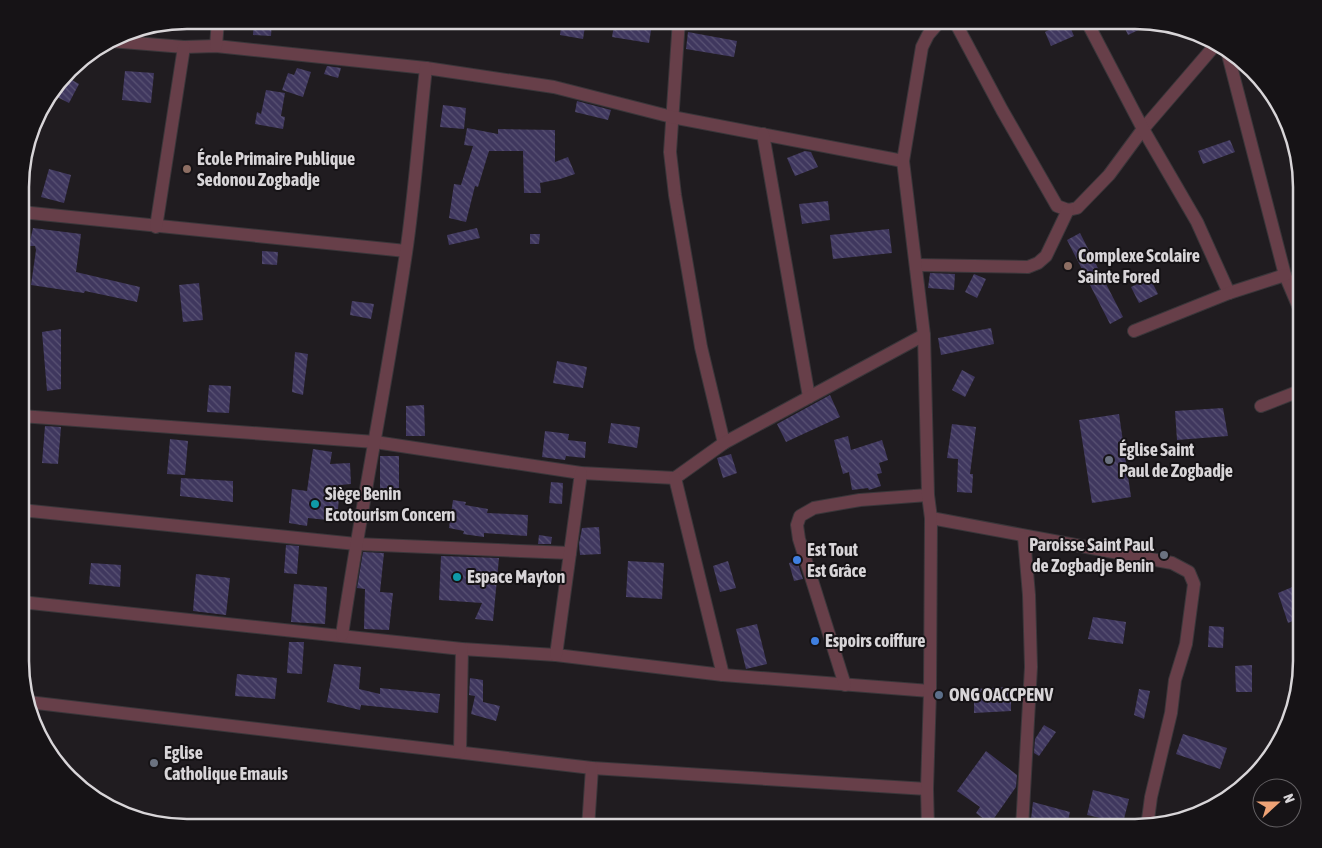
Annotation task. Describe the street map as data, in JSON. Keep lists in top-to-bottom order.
{
  "places": [
    "École Primaire Publique Sedonou Zogbadje",
    "Complexe Scolaire Sainte Fored",
    "Église Saint Paul de Zogbadje",
    "Siège Benin Ecotourism Concern",
    "Paroisse Saint Paul de Zogbadje Benin",
    "Est Tout Est Grâce",
    "Espace Mayton",
    "Espoirs coiffure",
    "ONG OACCPENV",
    "Eglise Catholique Emauis"
  ],
  "north": "right"
}
